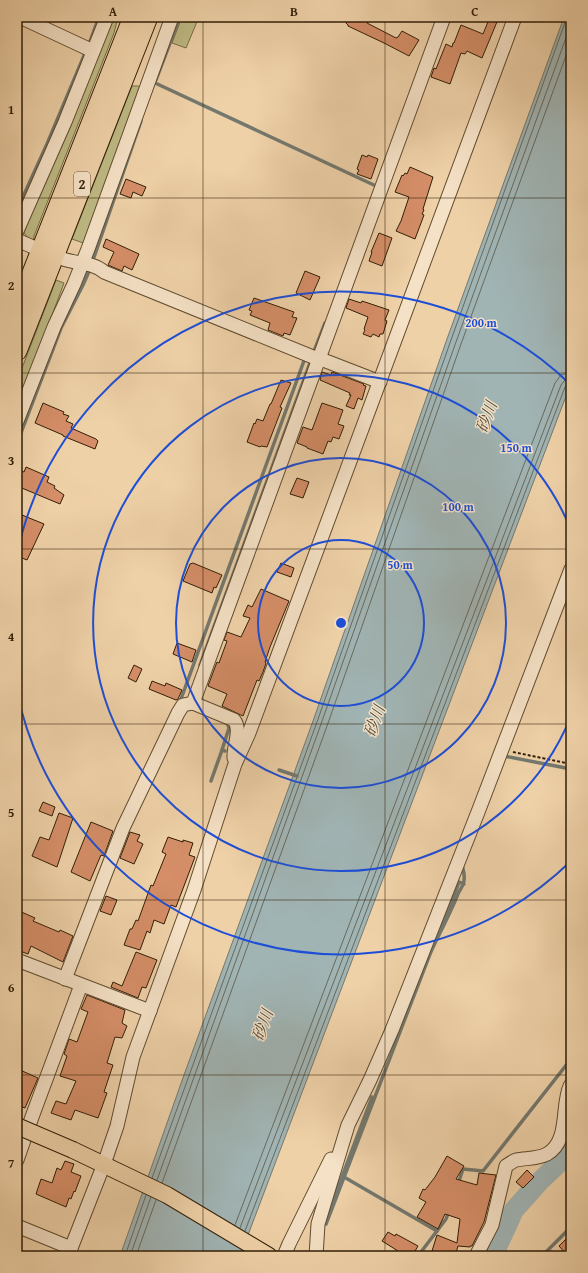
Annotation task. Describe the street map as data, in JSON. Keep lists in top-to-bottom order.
{
  "streets": {
    "highway": ["2"]
  },
  "water": ["砂川"],
  "grid": {
    "columns": ["A", "B", "C"],
    "rows": [
      "1",
      "2",
      "3",
      "4",
      "5",
      "6",
      "7"
    ]
  },
  "rings": [
    "200 m",
    "150 m",
    "100 m",
    "50 m"
  ]
}
